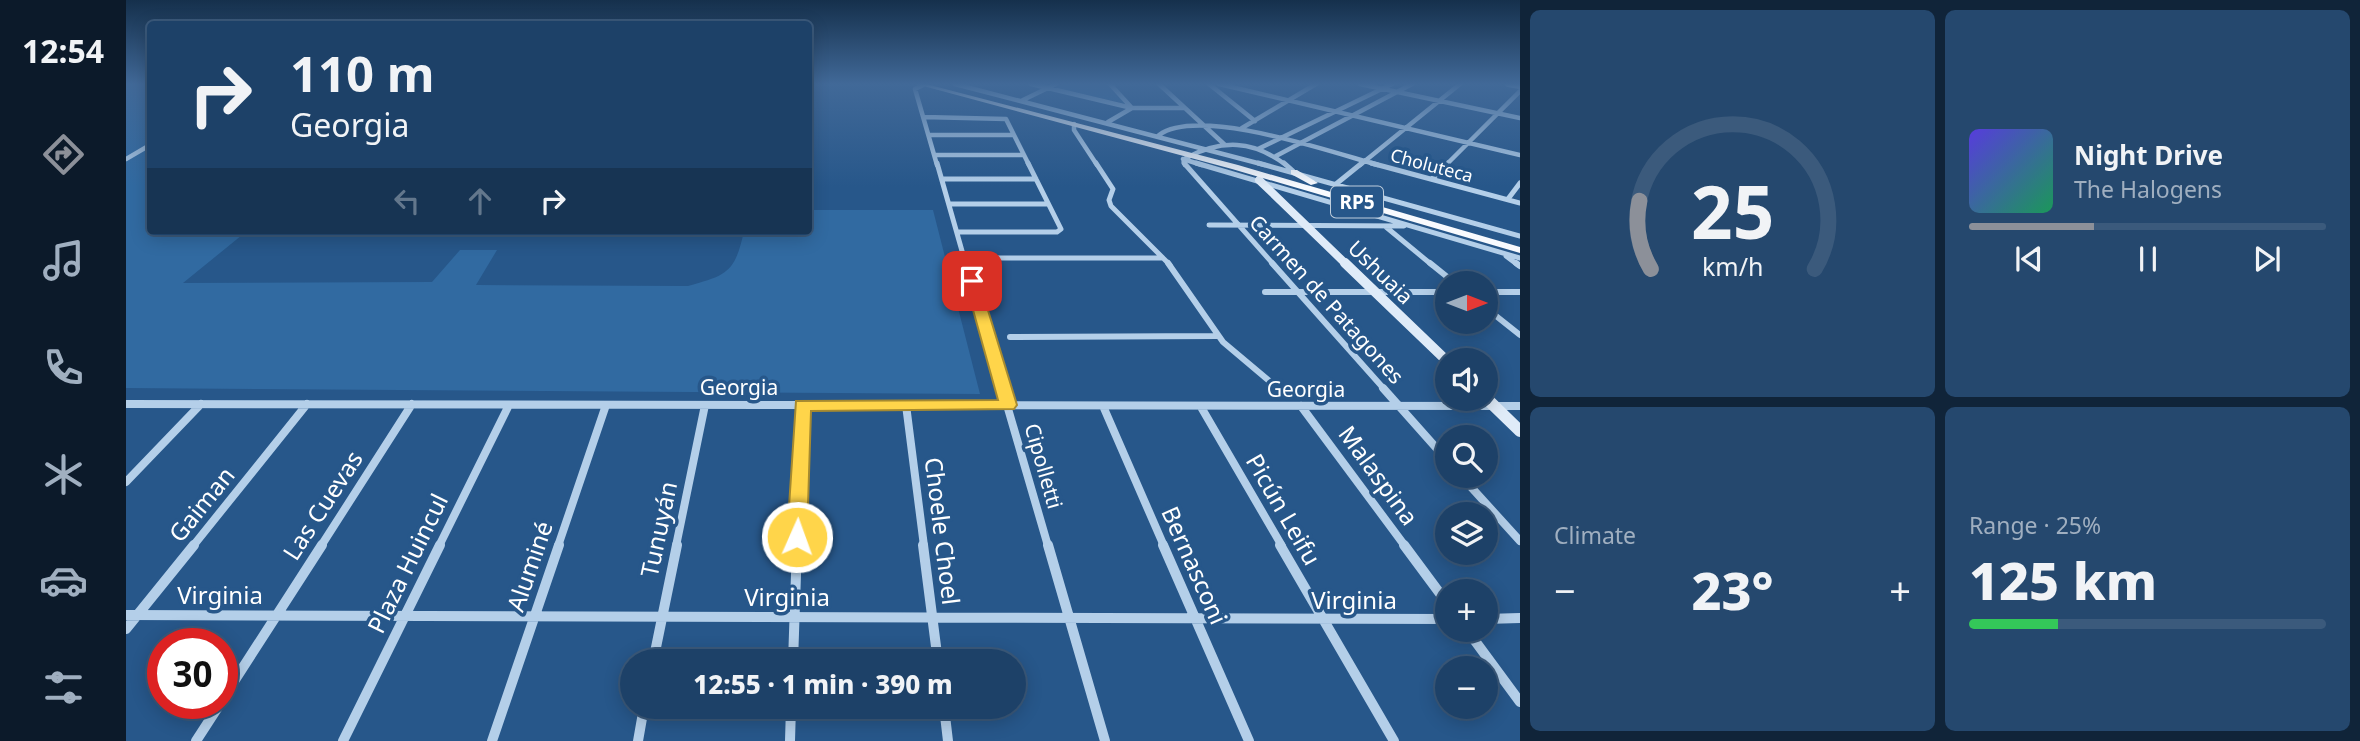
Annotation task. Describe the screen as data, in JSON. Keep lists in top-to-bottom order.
{
  "streets": {
    "main road": ["RP5", "Ushuaia"],
    "street": [
      "Choluteca",
      "Carmen de Patagones",
      "Georgia",
      "Cipolletti",
      "Malaspina",
      "Gaiman",
      "Las Cuevas",
      "Picún Leifu",
      "Tunuyán",
      "Choele Choel",
      "Plaza Huincul",
      "Bernasconi",
      "Aluminé",
      "Virginia"
    ]
  },
  "crossings": [
    ["RP5", "Carmen de Patagones"],
    ["Carmen de Patagones", "Georgia"],
    ["Georgia", "Cipolletti"],
    ["Georgia", "Malaspina"],
    ["Georgia", "Gaiman"],
    ["Georgia", "Las Cuevas"],
    ["Georgia", "Picún Leifu"],
    ["Georgia", "Tunuyán"],
    ["Georgia", "Choele Choel"],
    ["Georgia", "Plaza Huincul"],
    ["Georgia", "Bernasconi"],
    ["Georgia", "Aluminé"],
    ["Cipolletti", "Virginia"],
    ["Gaiman", "Virginia"],
    ["Las Cuevas", "Virginia"],
    ["Picún Leifu", "Virginia"],
    ["Tunuyán", "Virginia"],
    ["Choele Choel", "Virginia"],
    ["Plaza Huincul", "Virginia"],
    ["Bernasconi", "Virginia"],
    ["Aluminé", "Virginia"]
  ],
  "north": "right",
  "page": {
    "tabs": "12:54",
    "turn": ["110 m", "Georgia"],
    "song": ["Night Drive", "The Halogens"],
    "map_buttons": ["+", "−"],
    "tile": [
      "Climate",
      ["Range · 25%", "125 km"]
    ],
    "heat": ["−", "23°", "+"],
    "limit": "30",
    "trip": "12:55 · 1 min · 390 m",
    "gauge": ["25", "km/h"]
  }
}
